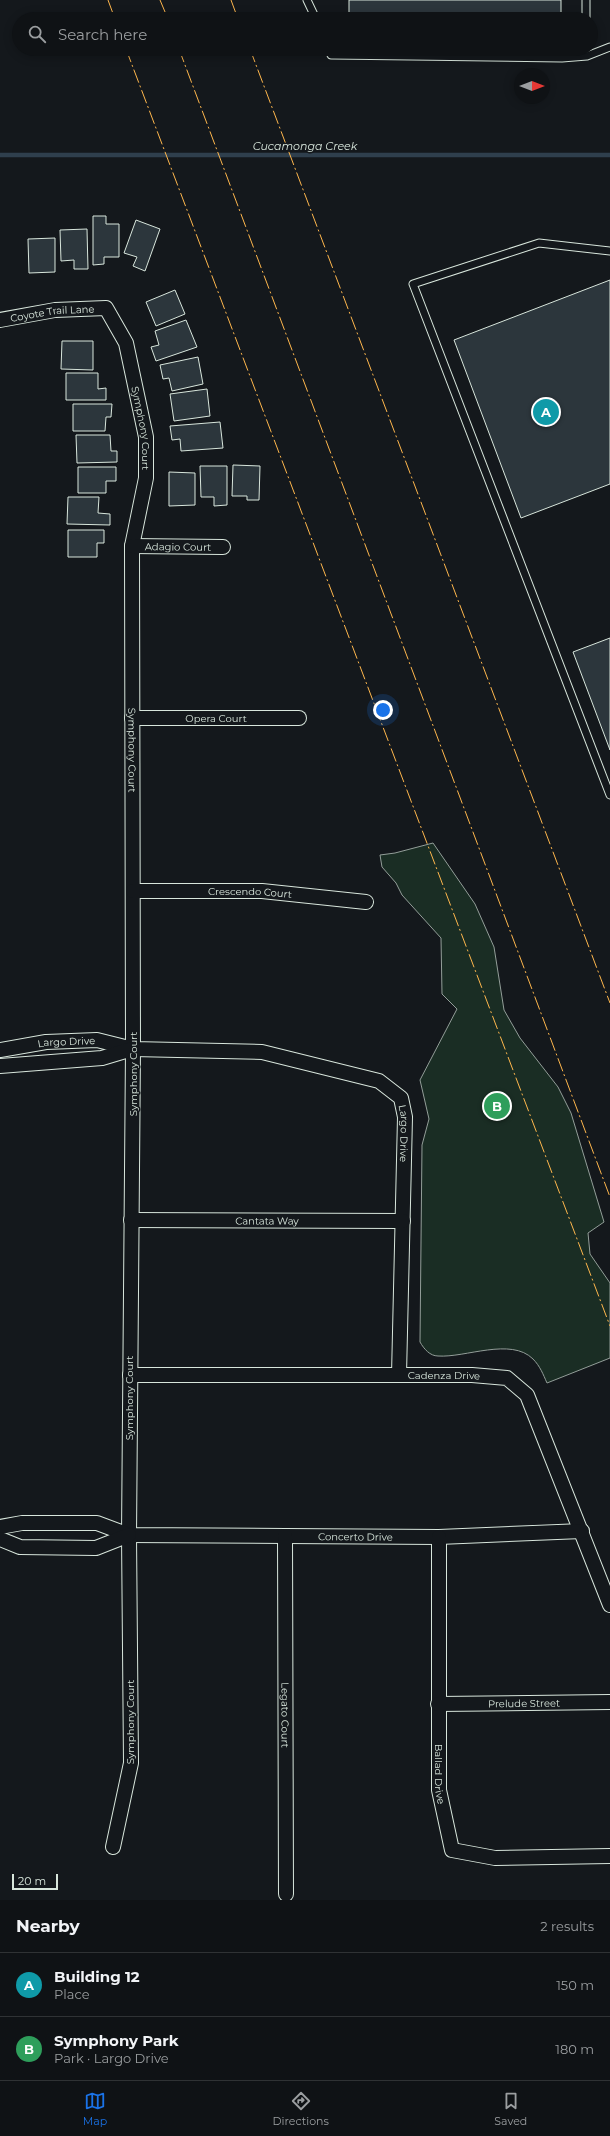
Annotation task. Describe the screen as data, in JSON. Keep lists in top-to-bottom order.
{
  "streets": {
    "street": [
      "Coyote Trail Lane",
      "Symphony Court",
      "Adagio Court",
      "Opera Court",
      "Crescendo Court",
      "Largo Drive",
      "Cantata Way",
      "Cadenza Drive",
      "Concerto Drive",
      "Prelude Street",
      "Legato Court",
      "Ballad Drive"
    ]
  },
  "crossings": [
    ["Coyote Trail Lane", "Symphony Court"],
    ["Symphony Court", "Adagio Court"],
    ["Symphony Court", "Opera Court"],
    ["Symphony Court", "Crescendo Court"],
    ["Symphony Court", "Largo Drive"],
    ["Symphony Court", "Cantata Way"],
    ["Symphony Court", "Cadenza Drive"],
    ["Symphony Court", "Concerto Drive"],
    ["Largo Drive", "Cantata Way"],
    ["Largo Drive", "Cadenza Drive"],
    ["Cadenza Drive", "Concerto Drive"],
    ["Concerto Drive", "Legato Court"],
    ["Concerto Drive", "Ballad Drive"],
    ["Prelude Street", "Ballad Drive"]
  ],
  "water": ["Cucamonga Creek"],
  "scale_bar": "20 m",
  "north": "right",
  "page": {
    "search": "Search here",
    "pins": ["A", "B"],
    "scale": "20 m",
    "heading": ["Nearby", "2 results"],
    "list": [
      {
        "mark": "A",
        "name": "Building 12",
        "note": "Place",
        "value": "150 m"
      },
      {
        "mark": "B",
        "name": "Symphony Park",
        "note": "Park · Largo Drive",
        "value": "180 m"
      }
    ],
    "nav": ["Map", "Directions", "Saved"]
  }
}
